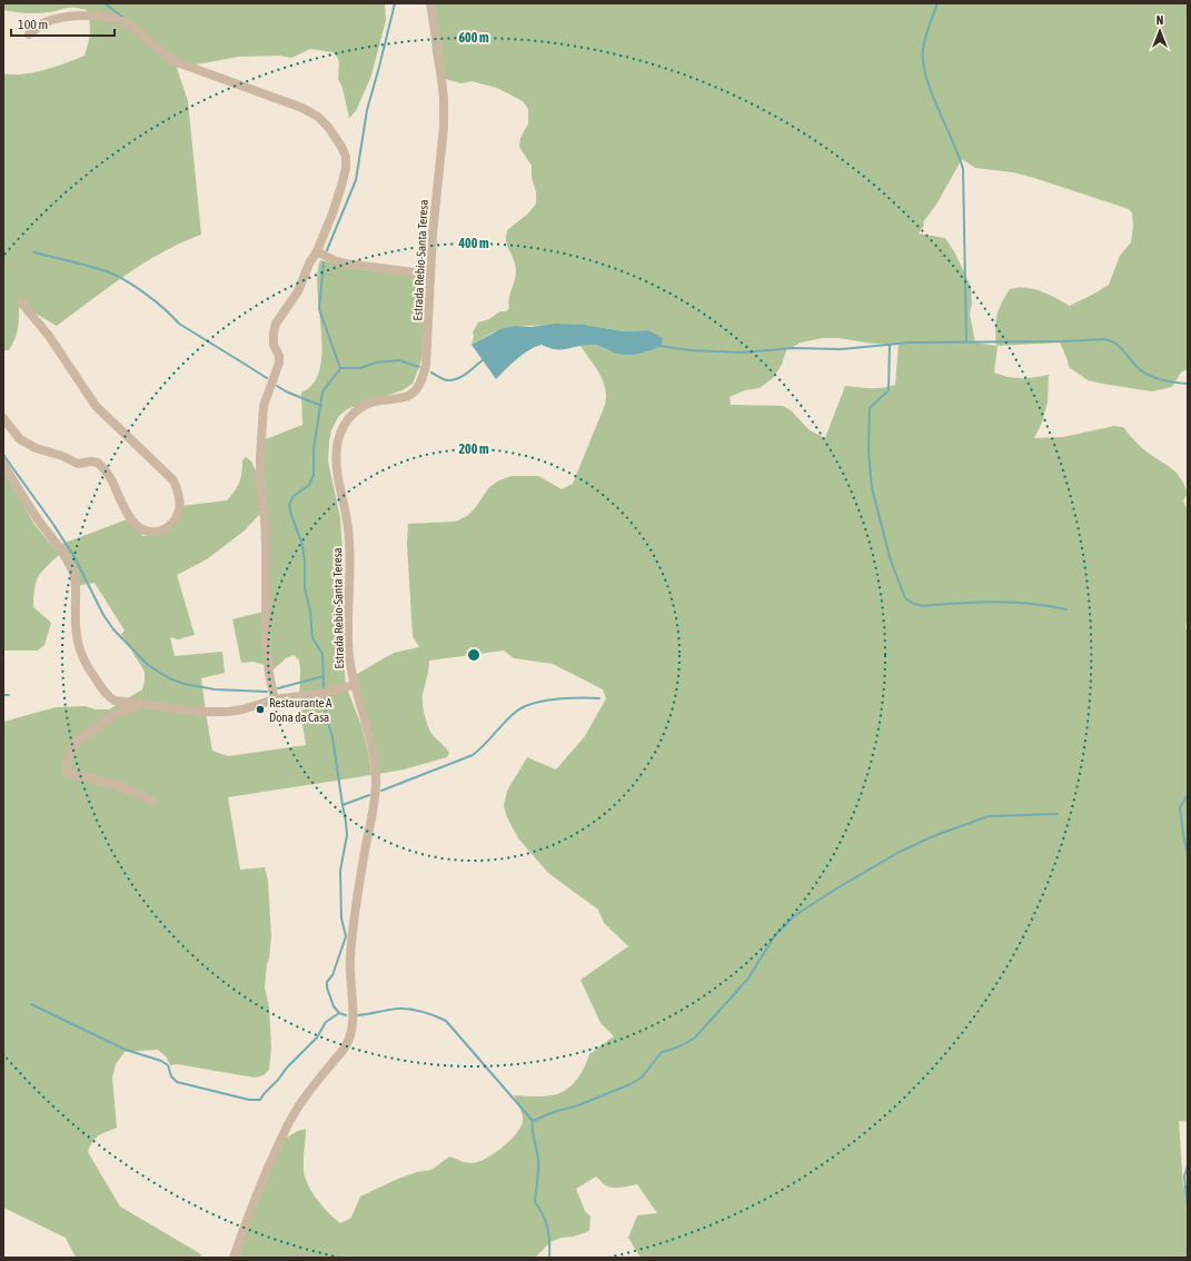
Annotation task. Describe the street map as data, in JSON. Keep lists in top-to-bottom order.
{
  "streets": {
    "street": ["Estrada Rebio-Santa Teresa"]
  },
  "places": ["Restaurante A Dona da Casa"],
  "scale_bar": "100 m",
  "north": "top",
  "rings": ["600 m", "400 m", "200 m"]
}
